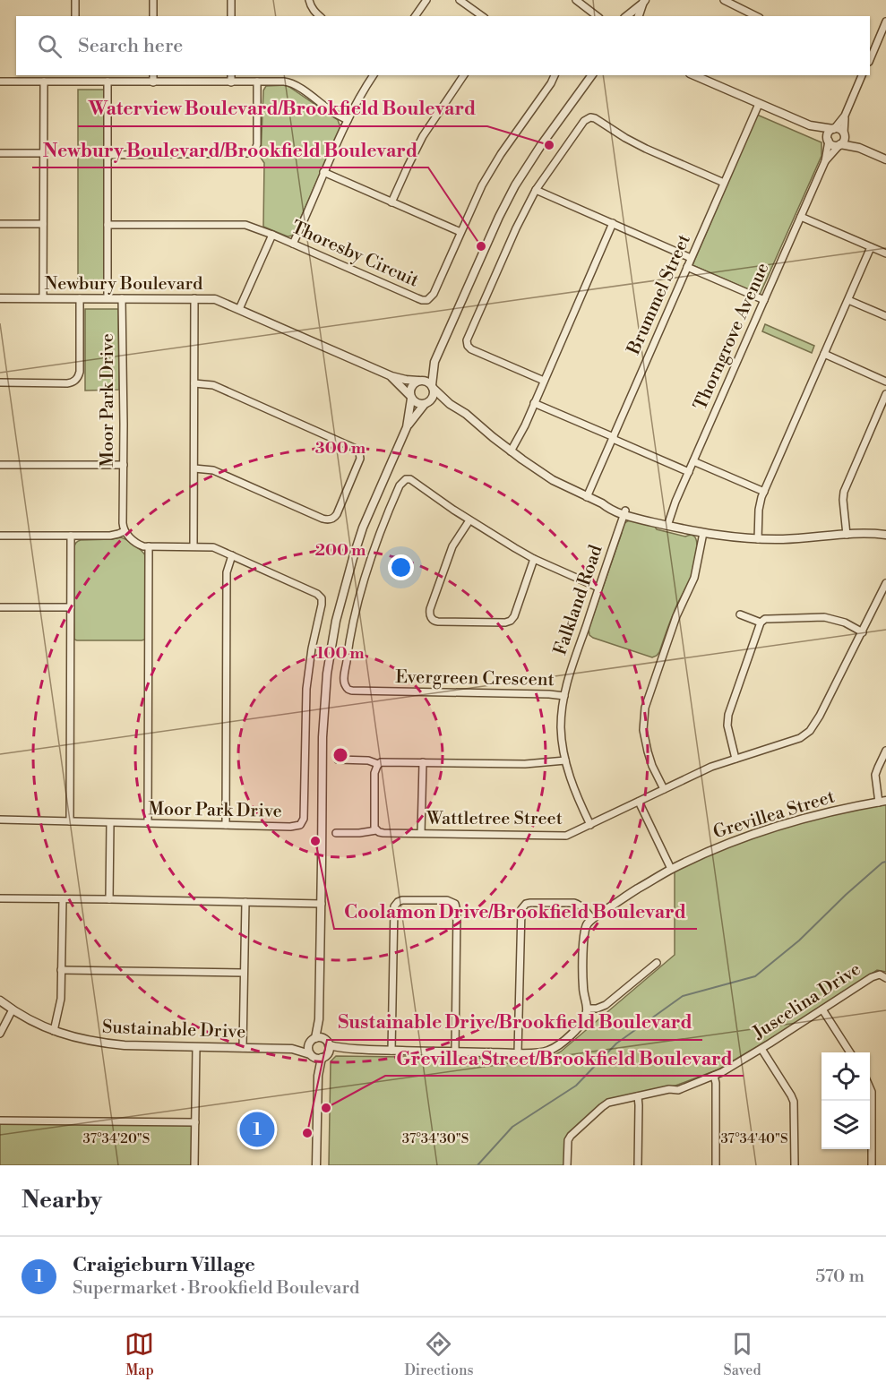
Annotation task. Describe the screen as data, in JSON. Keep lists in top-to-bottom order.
{
  "streets": {
    "street": [
      "Thoresby Circuit",
      "Newbury Boulevard",
      "Brummel Street",
      "Thorngrove Avenue",
      "Moor Park Drive",
      "Falkland Road",
      "Evergreen Crescent",
      "Grevillea Street",
      "Wattletree Street",
      "Juscelina Drive",
      "Sustainable Drive"
    ]
  },
  "crossings": [
    ["Newbury Boulevard", "Moor Park Drive"],
    ["Falkland Road", "Evergreen Crescent"],
    ["Falkland Road", "Wattletree Street"]
  ],
  "places": [
    "Waterview Boulevard/Brookfield Boulevard",
    "Newbury Boulevard/Brookfield Boulevard",
    "Coolamon Drive/Brookfield Boulevard",
    "Grevillea Street/Brookfield Boulevard",
    "Sustainable Drive/Brookfield Boulevard"
  ],
  "page": {
    "search": "Search here",
    "pins": "1",
    "heading": "Nearby",
    "list": [
      {
        "mark": "1",
        "name": "Craigieburn Village",
        "note": "Supermarket · Brookfield Boulevard",
        "value": "570 m"
      }
    ],
    "nav": ["Map", "Directions", "Saved"]
  },
  "coordinates": ["37°34'20\"S", "37°34'30\"S", "37°34'40\"S"],
  "rings": ["300 m", "200 m", "100 m"]
}
